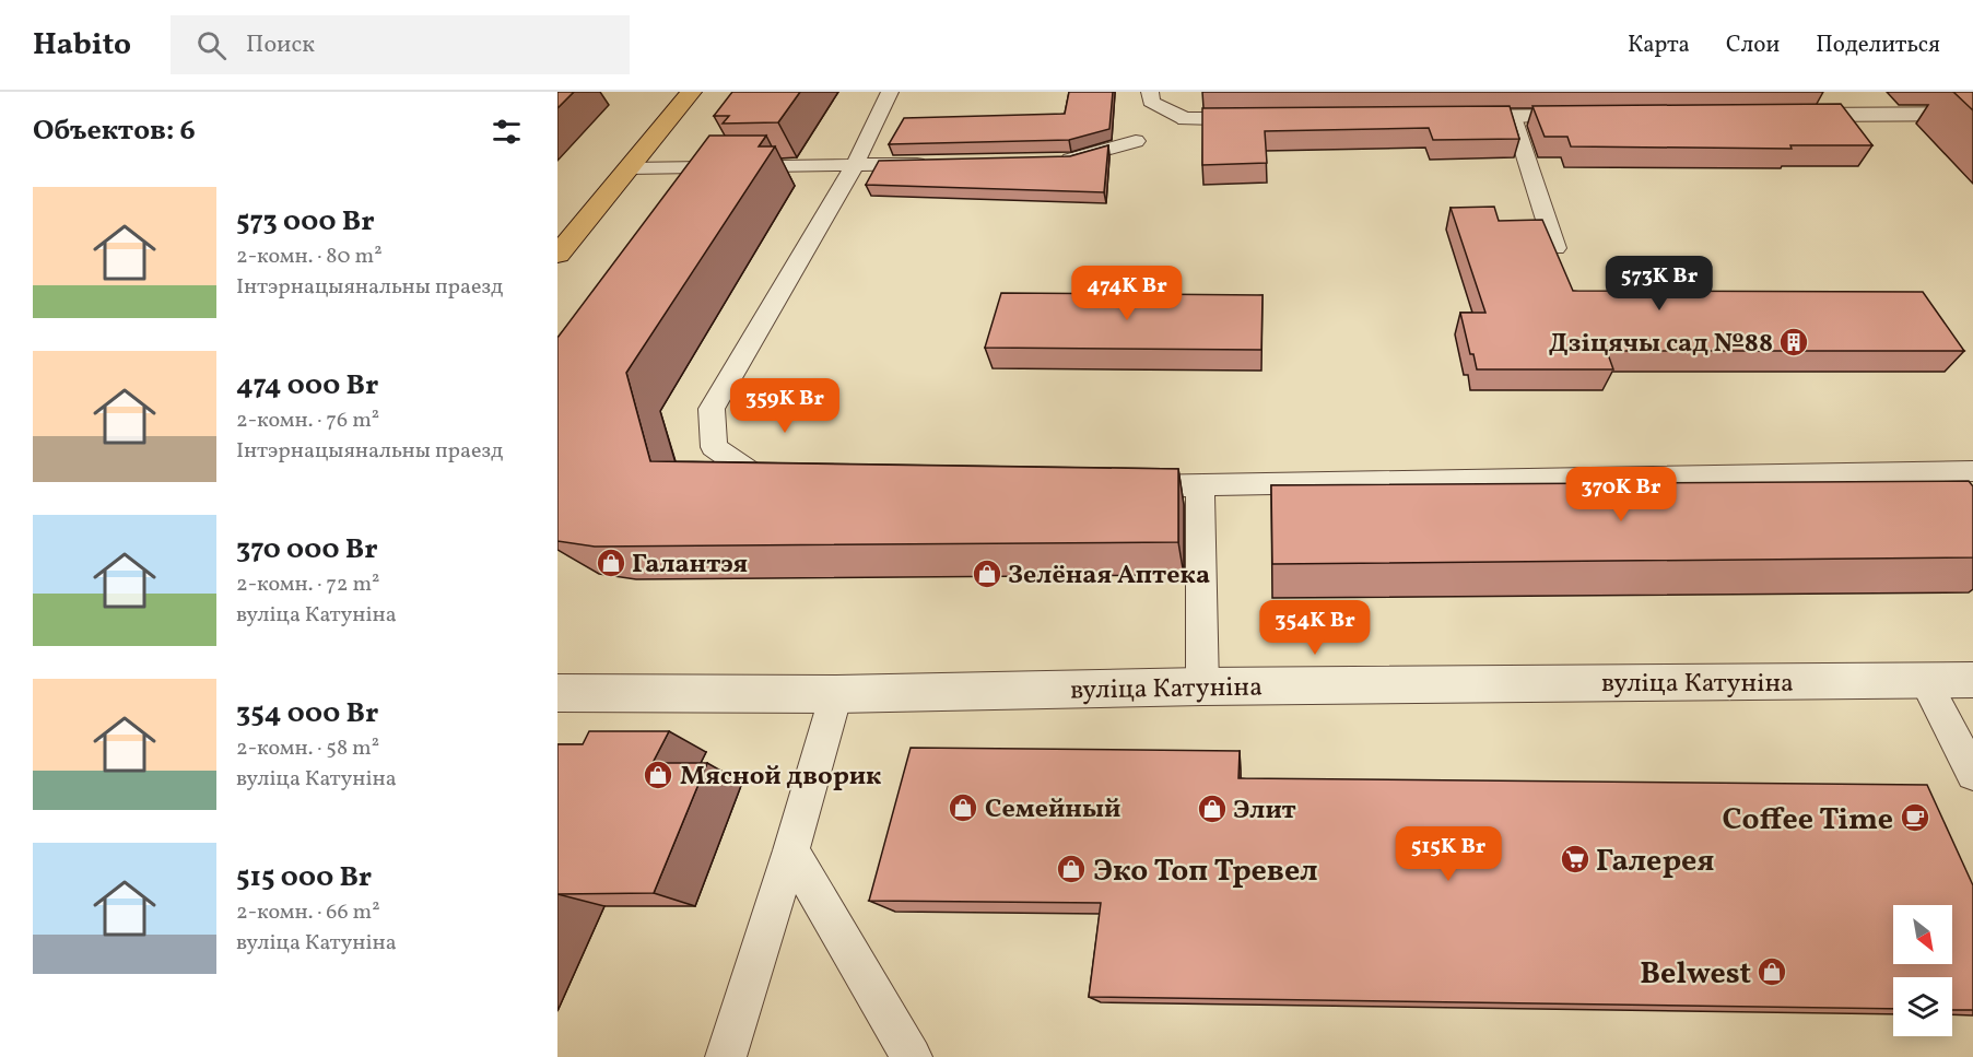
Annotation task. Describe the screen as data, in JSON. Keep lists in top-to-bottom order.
{
  "streets": {
    "street": ["вуліца Катуніна"]
  },
  "places": {
    "building": ["Дзіцячы сад №88"],
    "shop": [
      "Галантэя",
      "Зелёная Аптека",
      "Мясной дворик",
      "Семейный",
      "Элит",
      "Эко Топ Тревел",
      "Belwest"
    ],
    "cafe": ["Coffee Time"],
    "supermarket": ["Галерея"]
  },
  "north": "bottom right",
  "page": {
    "header": "Habito",
    "search": "Поиск",
    "nav": ["Карта", "Слои", "Поделиться"],
    "heading": "Объектов: 6",
    "list": [
      {
        "name": "573 000 Br",
        "note": "2-комн. · 80 m² · Інтэрнацыянальны праезд"
      },
      {
        "name": "474 000 Br",
        "note": "2-комн. · 76 m² · Інтэрнацыянальны праезд"
      },
      {
        "name": "370 000 Br",
        "note": "2-комн. · 72 m² · вуліца Катуніна"
      },
      {
        "name": "354 000 Br",
        "note": "2-комн. · 58 m² · вуліца Катуніна"
      },
      {
        "name": "515 000 Br",
        "note": "2-комн. · 66 m² · вуліца Катуніна"
      }
    ],
    "price": [
      "573K Br",
      "474K Br",
      "359K Br",
      "370K Br",
      "354K Br",
      "515K Br"
    ]
  }
}
